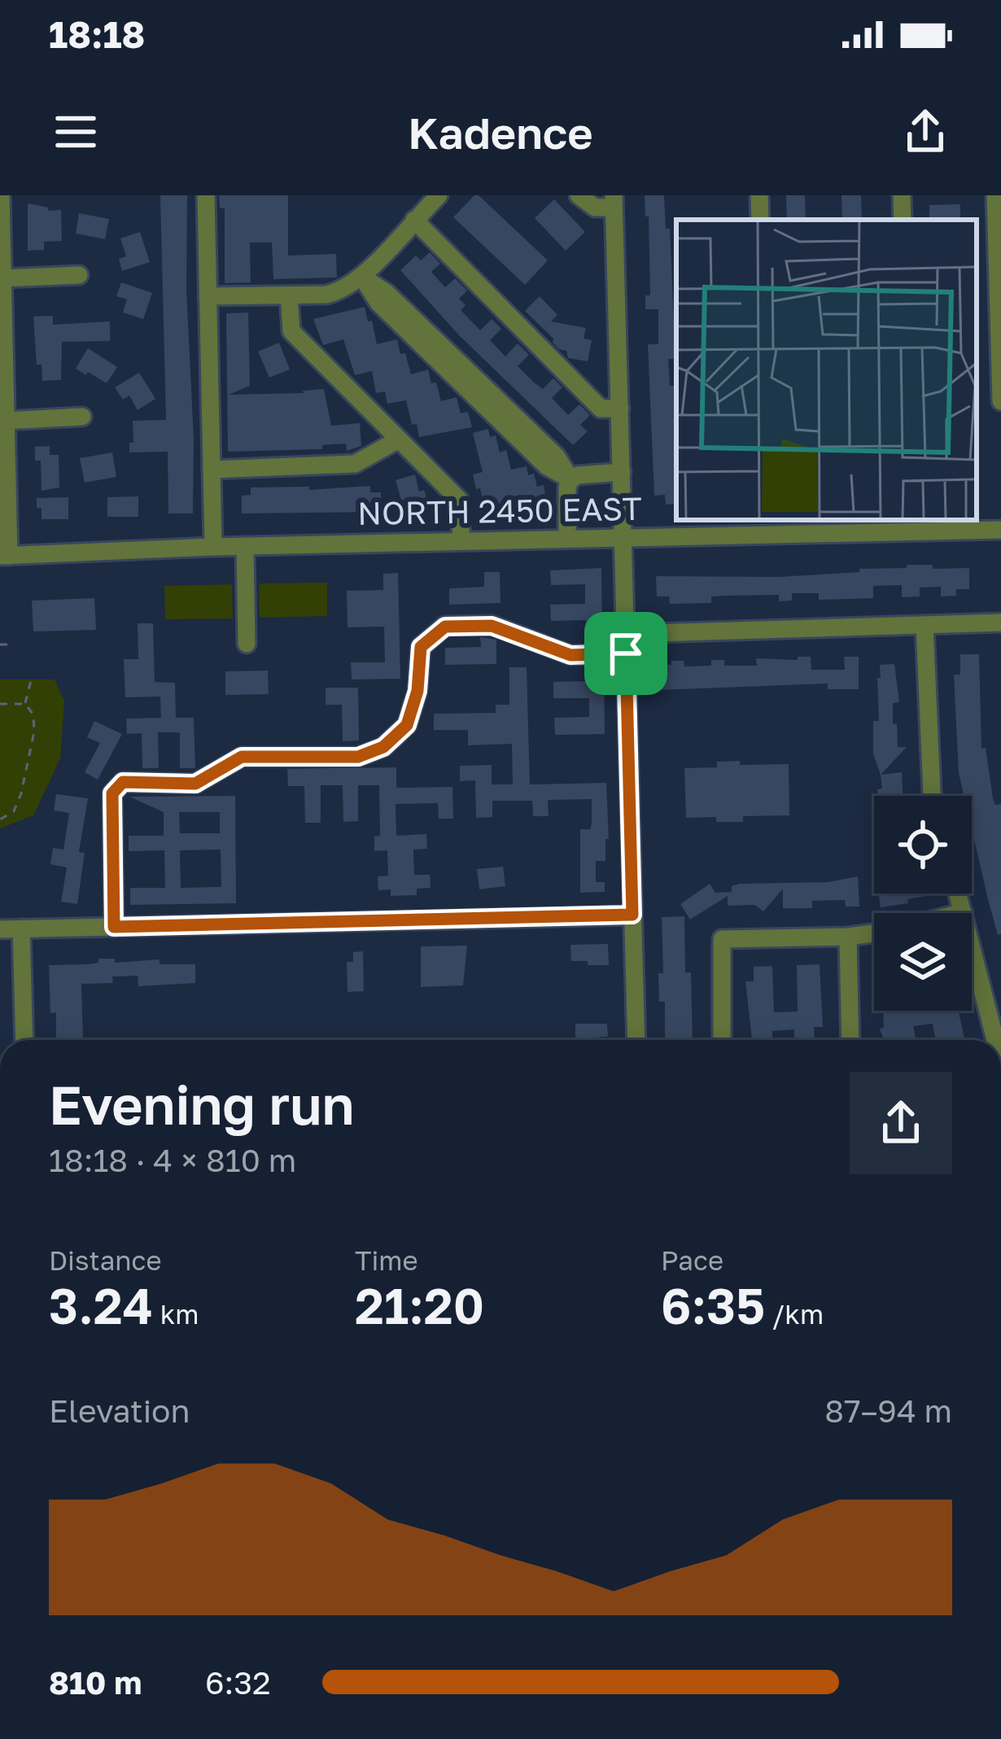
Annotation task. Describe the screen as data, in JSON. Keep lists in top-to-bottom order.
{
  "streets": {
    "street": ["NORTH 2450 EAST"]
  },
  "page": {
    "status": "18:18",
    "header": "Kadence",
    "heading": ["Evening run", "18:18 · 4 × 810 m"],
    "stats": [
      ["Distance", "3.24 km"],
      ["Time", "21:20"],
      ["Pace", "6:35 /km"]
    ],
    "chart": ["Elevation", "87–94 m"],
    "list": [
      {
        "name": "810 m",
        "note": "6:32"
      }
    ]
  }
}
